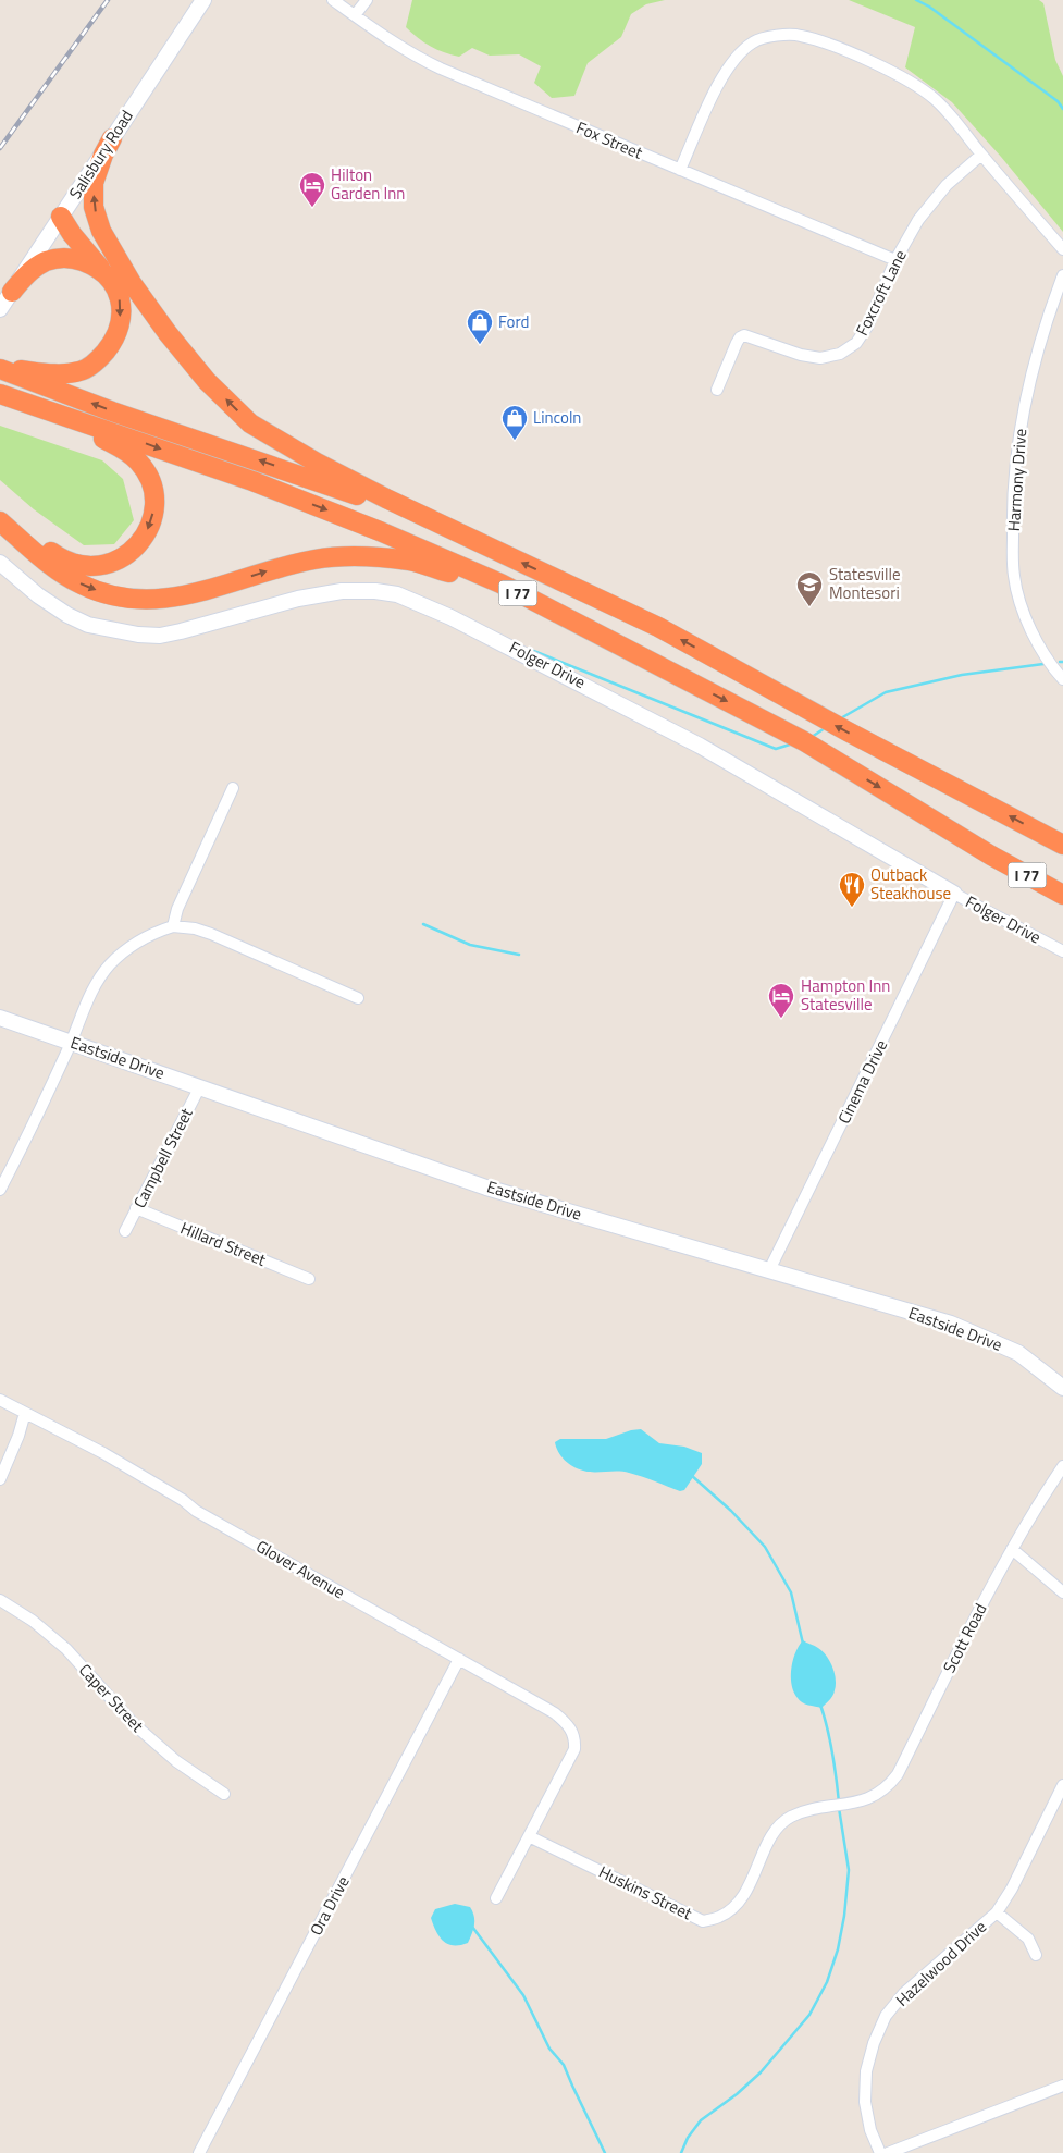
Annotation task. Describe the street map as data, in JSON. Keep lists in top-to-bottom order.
{
  "streets": {
    "highway": ["I 77"],
    "street": [
      "Fox Street",
      "Salisbury Road",
      "Foxcroft Lane",
      "Harmony Drive",
      "Folger Drive",
      "Eastside Drive",
      "Cinema Drive",
      "Campbell Street",
      "Hillard Street",
      "Glover Avenue",
      "Scott Road",
      "Caper Street",
      "Huskins Street",
      "Ora Drive",
      "Hazelwood Drive"
    ]
  },
  "crossings": [
    ["Fox Street", "Foxcroft Lane"],
    ["Folger Drive", "Cinema Drive"],
    ["Eastside Drive", "Cinema Drive"],
    ["Eastside Drive", "Campbell Street"],
    ["Campbell Street", "Hillard Street"],
    ["Glover Avenue", "Huskins Street"],
    ["Glover Avenue", "Ora Drive"],
    ["Scott Road", "Huskins Street"]
  ],
  "places": {
    "hotel": ["Hilton Garden Inn", "Hampton Inn Statesville"],
    "shop": ["Ford", "Lincoln"],
    "school or university": ["Statesville Montesori"],
    "restaurant": ["Outback Steakhouse"]
  }
}
